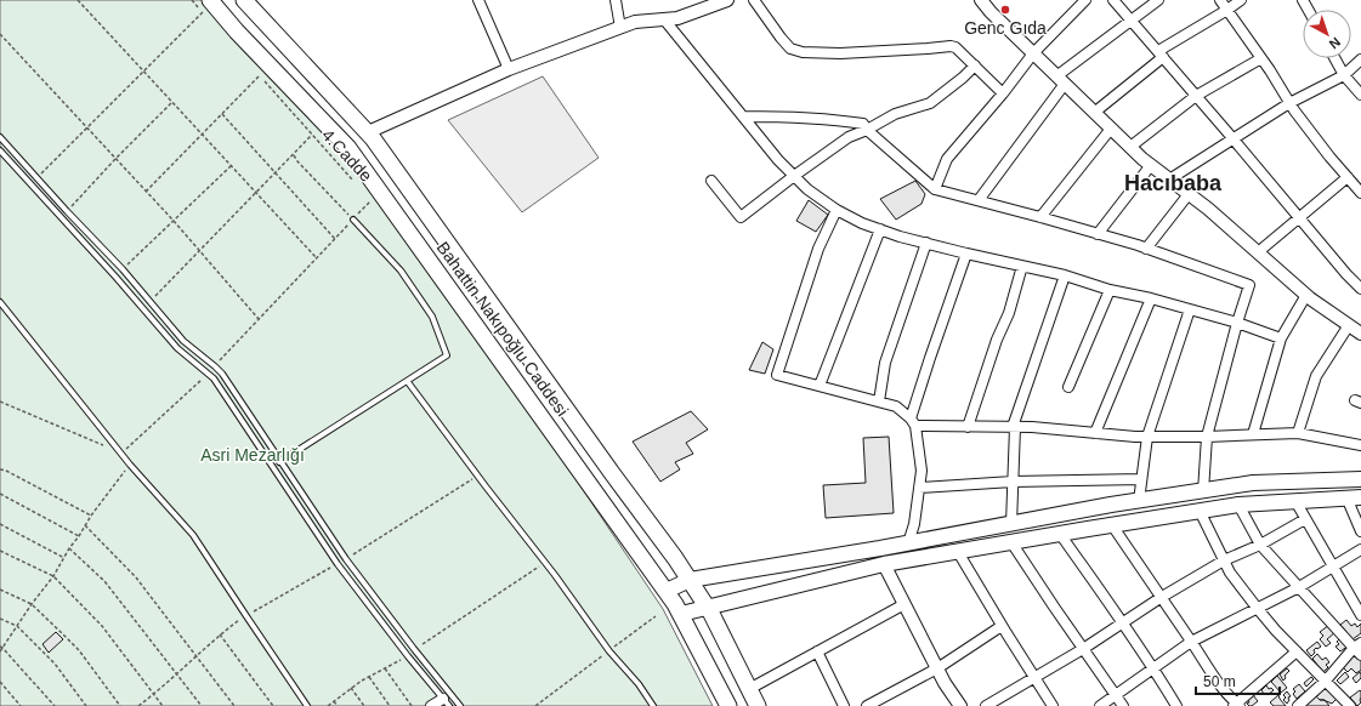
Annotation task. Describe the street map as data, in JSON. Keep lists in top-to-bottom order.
{
  "streets": {
    "main road": ["Bahattin Nakıpoğlu Caddesi"],
    "path": ["4.Cadde"]
  },
  "districts": ["Hacıbaba"],
  "parks": ["Asri Mezarlığı"],
  "places": ["Genc Gıda"],
  "scale_bar": "50 m",
  "north": "bottom right"
}
